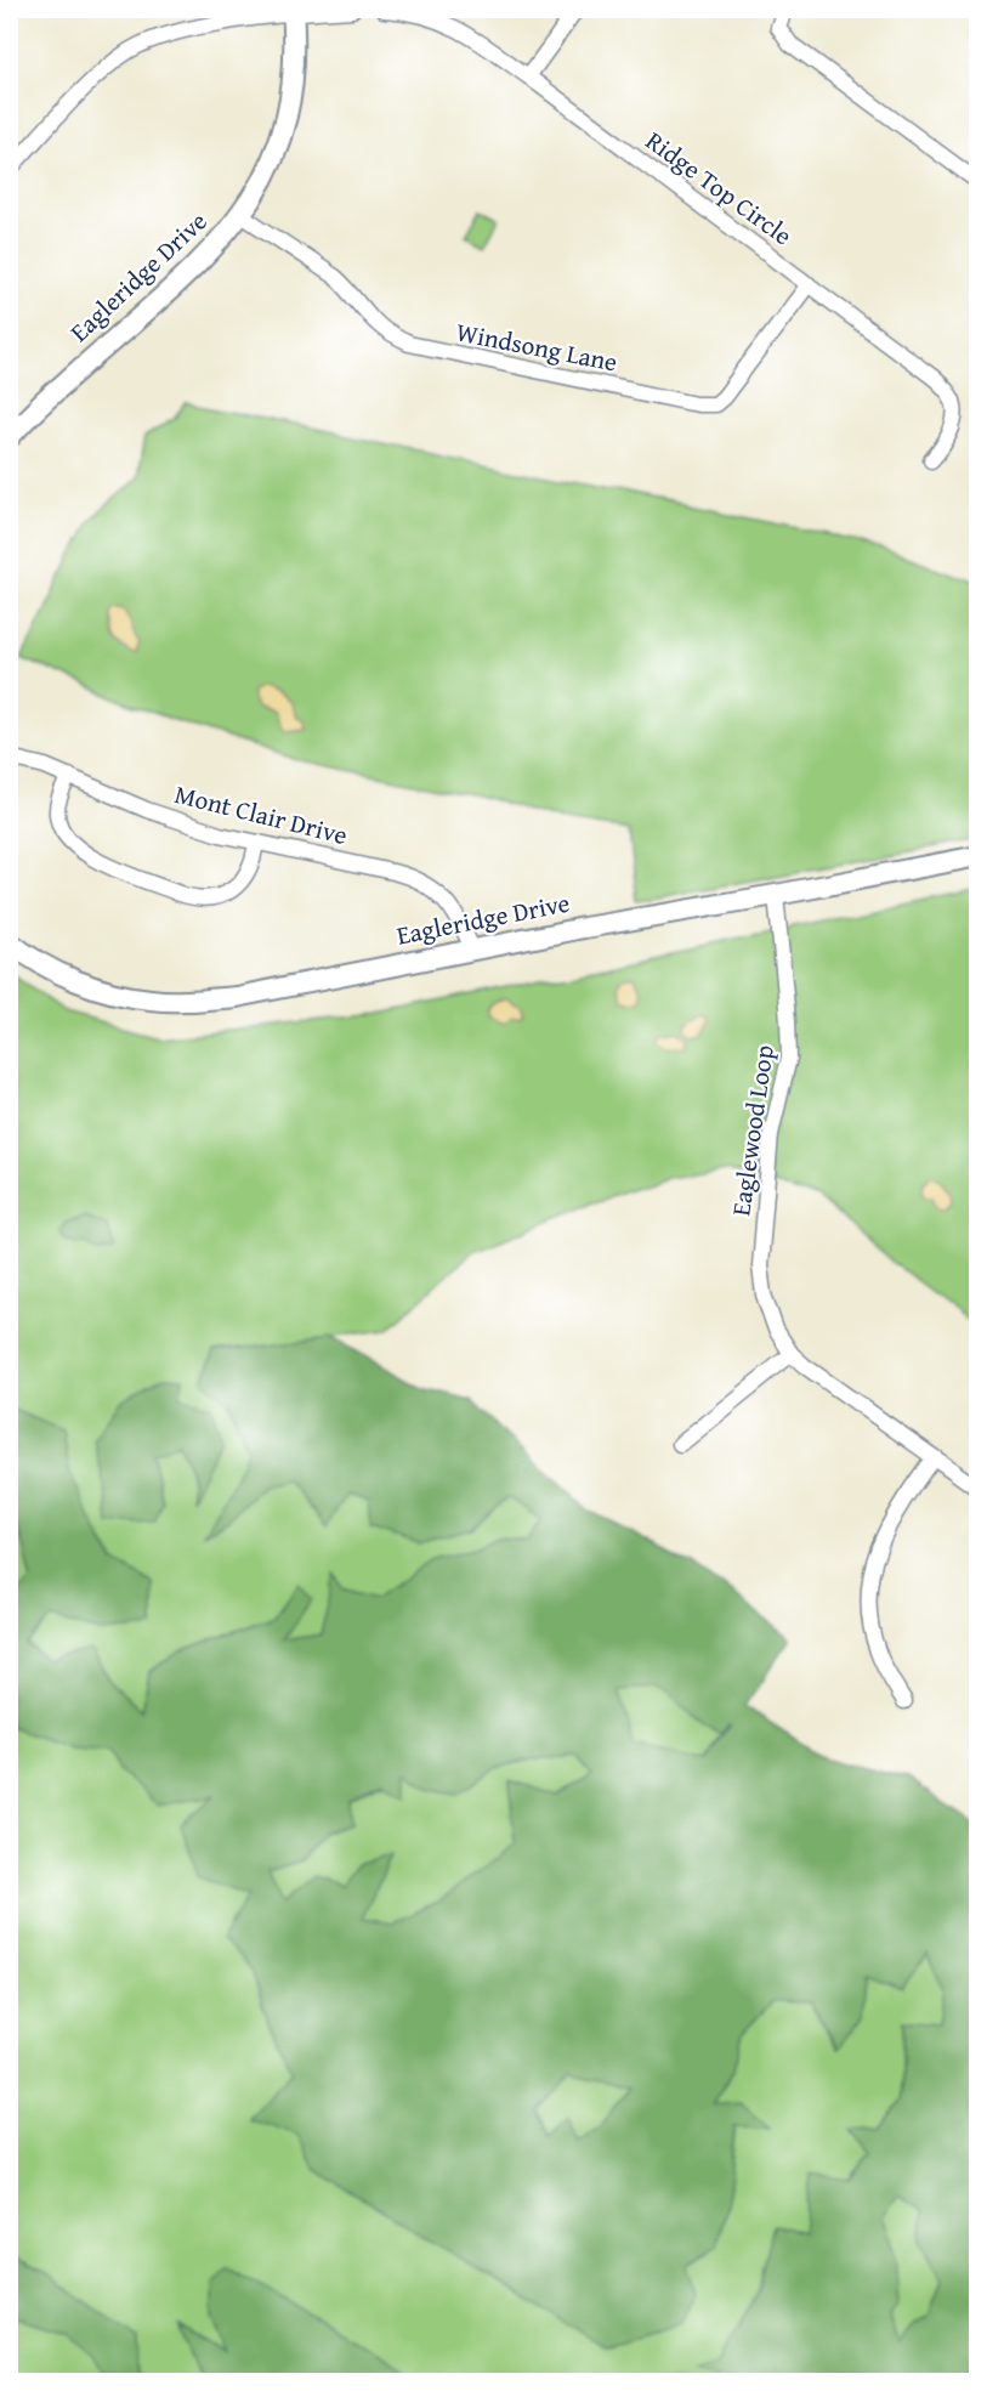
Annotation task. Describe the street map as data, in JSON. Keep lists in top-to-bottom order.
{
  "streets": {
    "main road": ["Eagleridge Drive"],
    "street": [
      "Ridge Top Circle",
      "Windsong Lane",
      "Mont Clair Drive",
      "Eaglewood Loop"
    ]
  },
  "crossings": [
    ["Ridge Top Circle", "Windsong Lane"],
    ["Eagleridge Drive", "Windsong Lane"],
    ["Eagleridge Drive", "Mont Clair Drive"],
    ["Eagleridge Drive", "Eaglewood Loop"]
  ]
}
